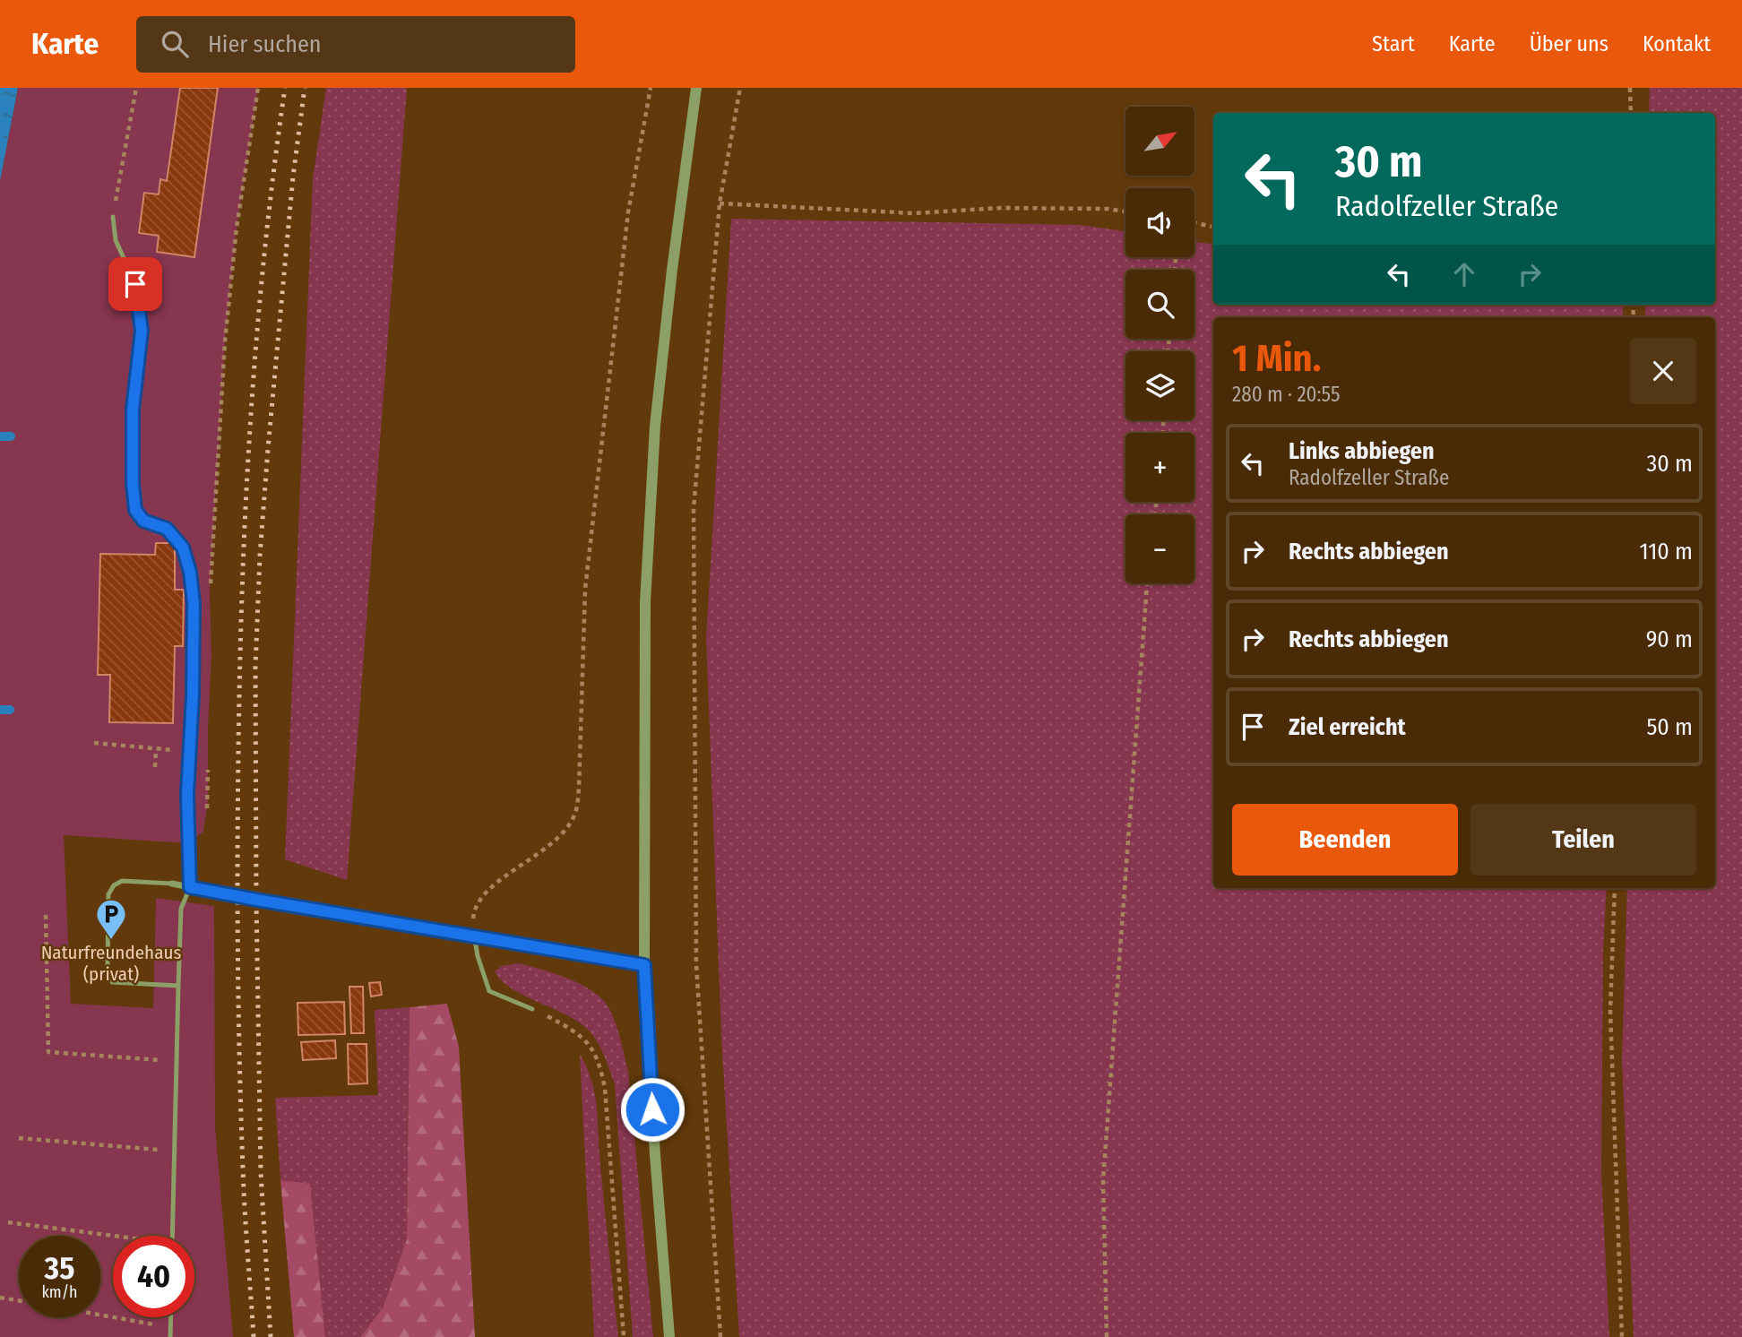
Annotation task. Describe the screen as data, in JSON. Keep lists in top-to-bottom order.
{
  "places": {
    "parking": ["Naturfreundehaus (privat)"]
  },
  "north": "top right",
  "page": {
    "header": "Karte",
    "search": "Hier suchen",
    "nav": [
      "Start",
      "Karte",
      "Über uns",
      "Kontakt"
    ],
    "map_buttons": ["+", "−"],
    "turn": ["30 m", "Radolfzeller Straße"],
    "heading": ["1 Min.", "280 m · 20:55"],
    "list": [
      {
        "name": "Links abbiegen",
        "note": "Radolfzeller Straße",
        "value": "30 m"
      },
      {
        "name": "Rechts abbiegen",
        "value": "110 m"
      },
      {
        "name": "Rechts abbiegen",
        "value": "90 m"
      },
      {
        "name": "Ziel erreicht",
        "value": "50 m"
      }
    ],
    "buttons": ["Beenden", "Teilen"],
    "speed": "35 km/h",
    "limit": "40"
  }
}
